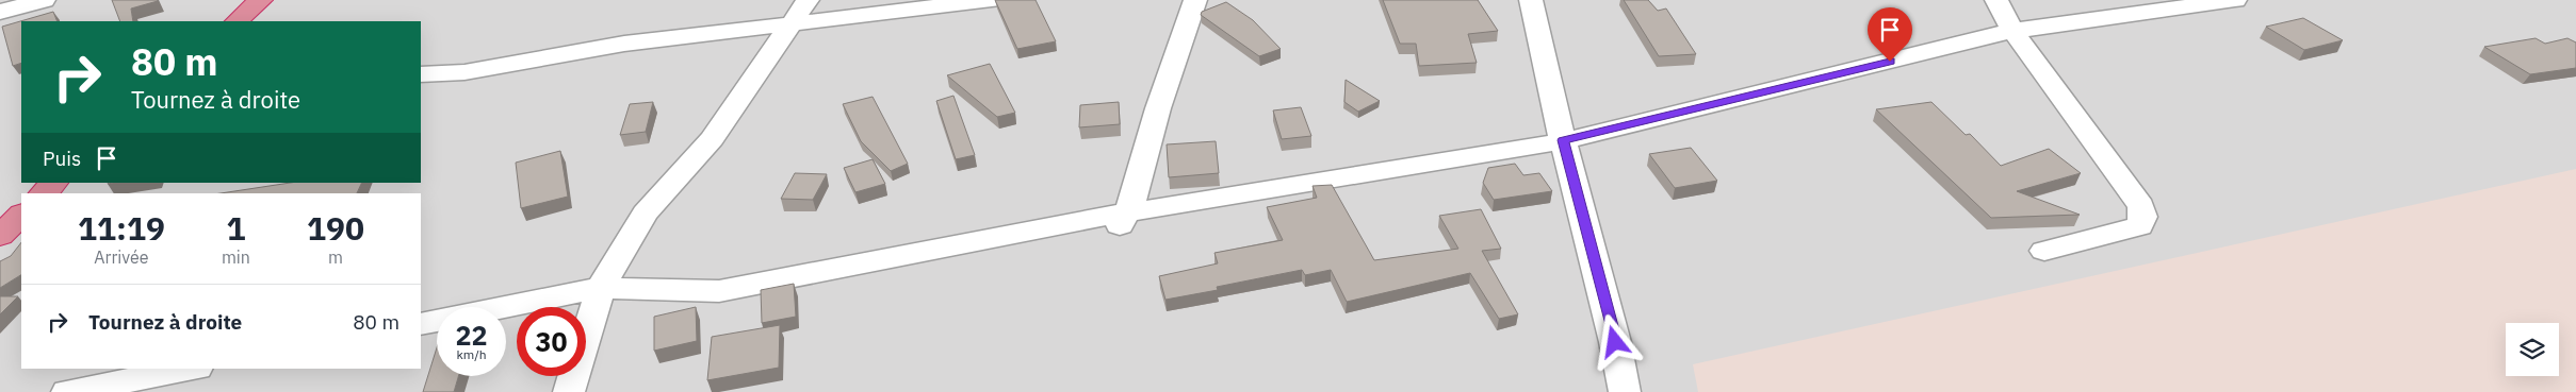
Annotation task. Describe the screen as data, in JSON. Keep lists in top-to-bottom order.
{
  "page": {
    "turn": ["80 m", "Tournez à droite"],
    "then": "Puis",
    "eta": [
      "11:19",
      "Arrivée",
      "1",
      "min",
      "190",
      "m"
    ],
    "list": [
      {
        "name": "Tournez à droite",
        "value": "80 m"
      }
    ],
    "speed": "22 km/h",
    "limit": "30"
  }
}
